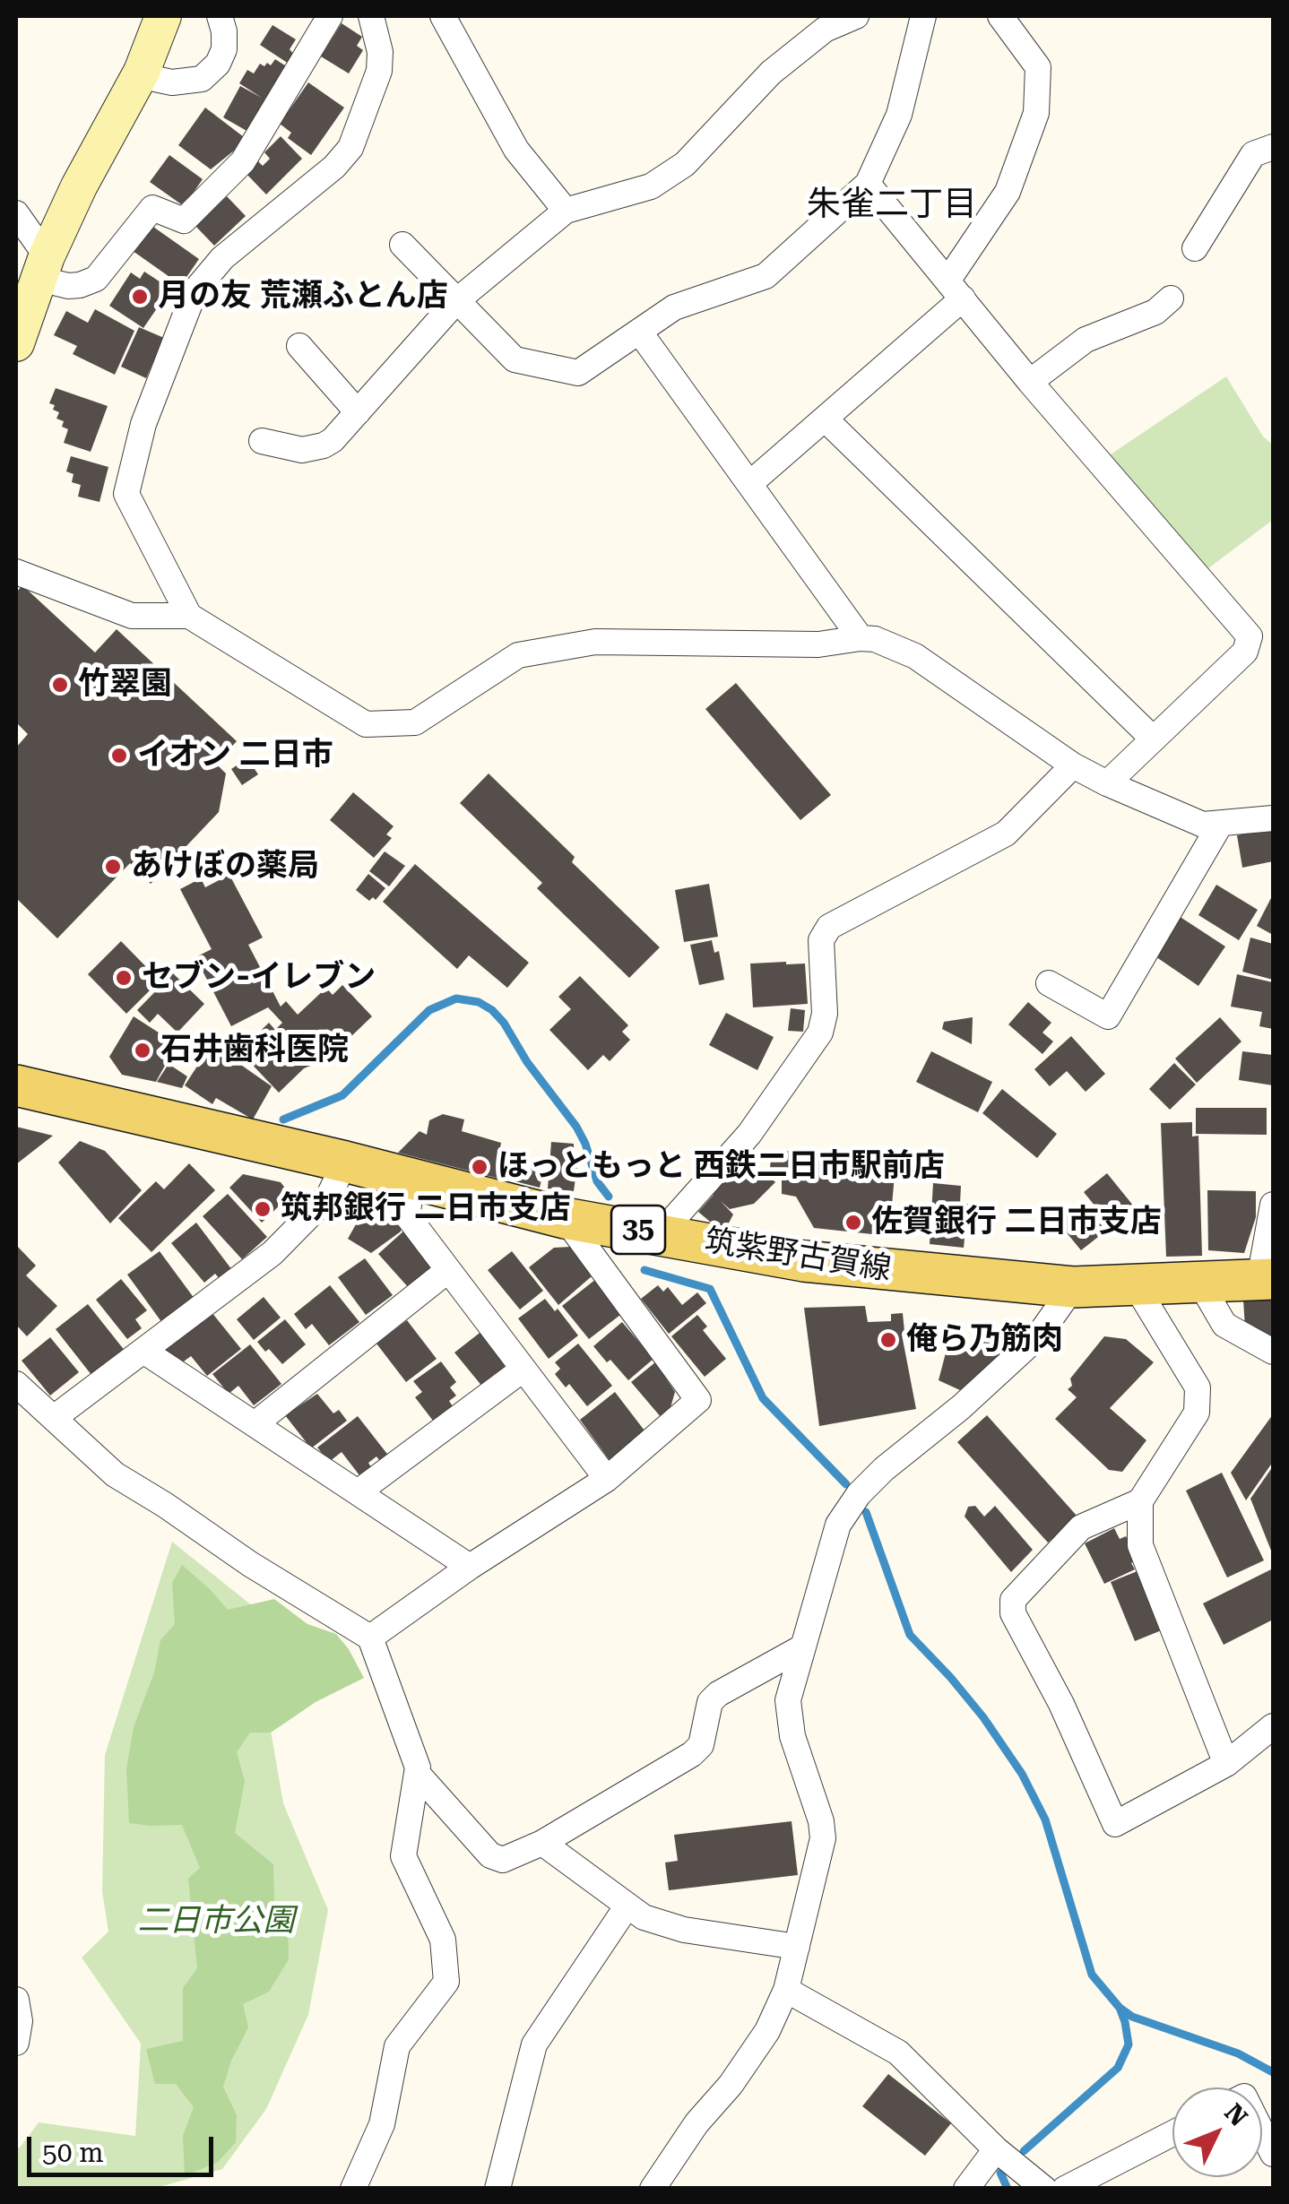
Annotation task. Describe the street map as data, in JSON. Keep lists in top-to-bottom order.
{
  "streets": {
    "main road": ["35", "筑紫野古賀線"]
  },
  "districts": ["朱雀二丁目"],
  "parks": ["二日市公園"],
  "places": [
    "月の友 荒瀬ふとん店",
    "竹翠園",
    "イオン 二日市",
    "あけぼの薬局",
    "セブン-イレブン",
    "石井歯科医院",
    "ほっともっと 西鉄二日市駅前店",
    "筑邦銀行 二日市支店",
    "佐賀銀行 二日市支店",
    "俺ら乃筋肉"
  ],
  "scale_bar": "50 m",
  "north": "top right"
}
